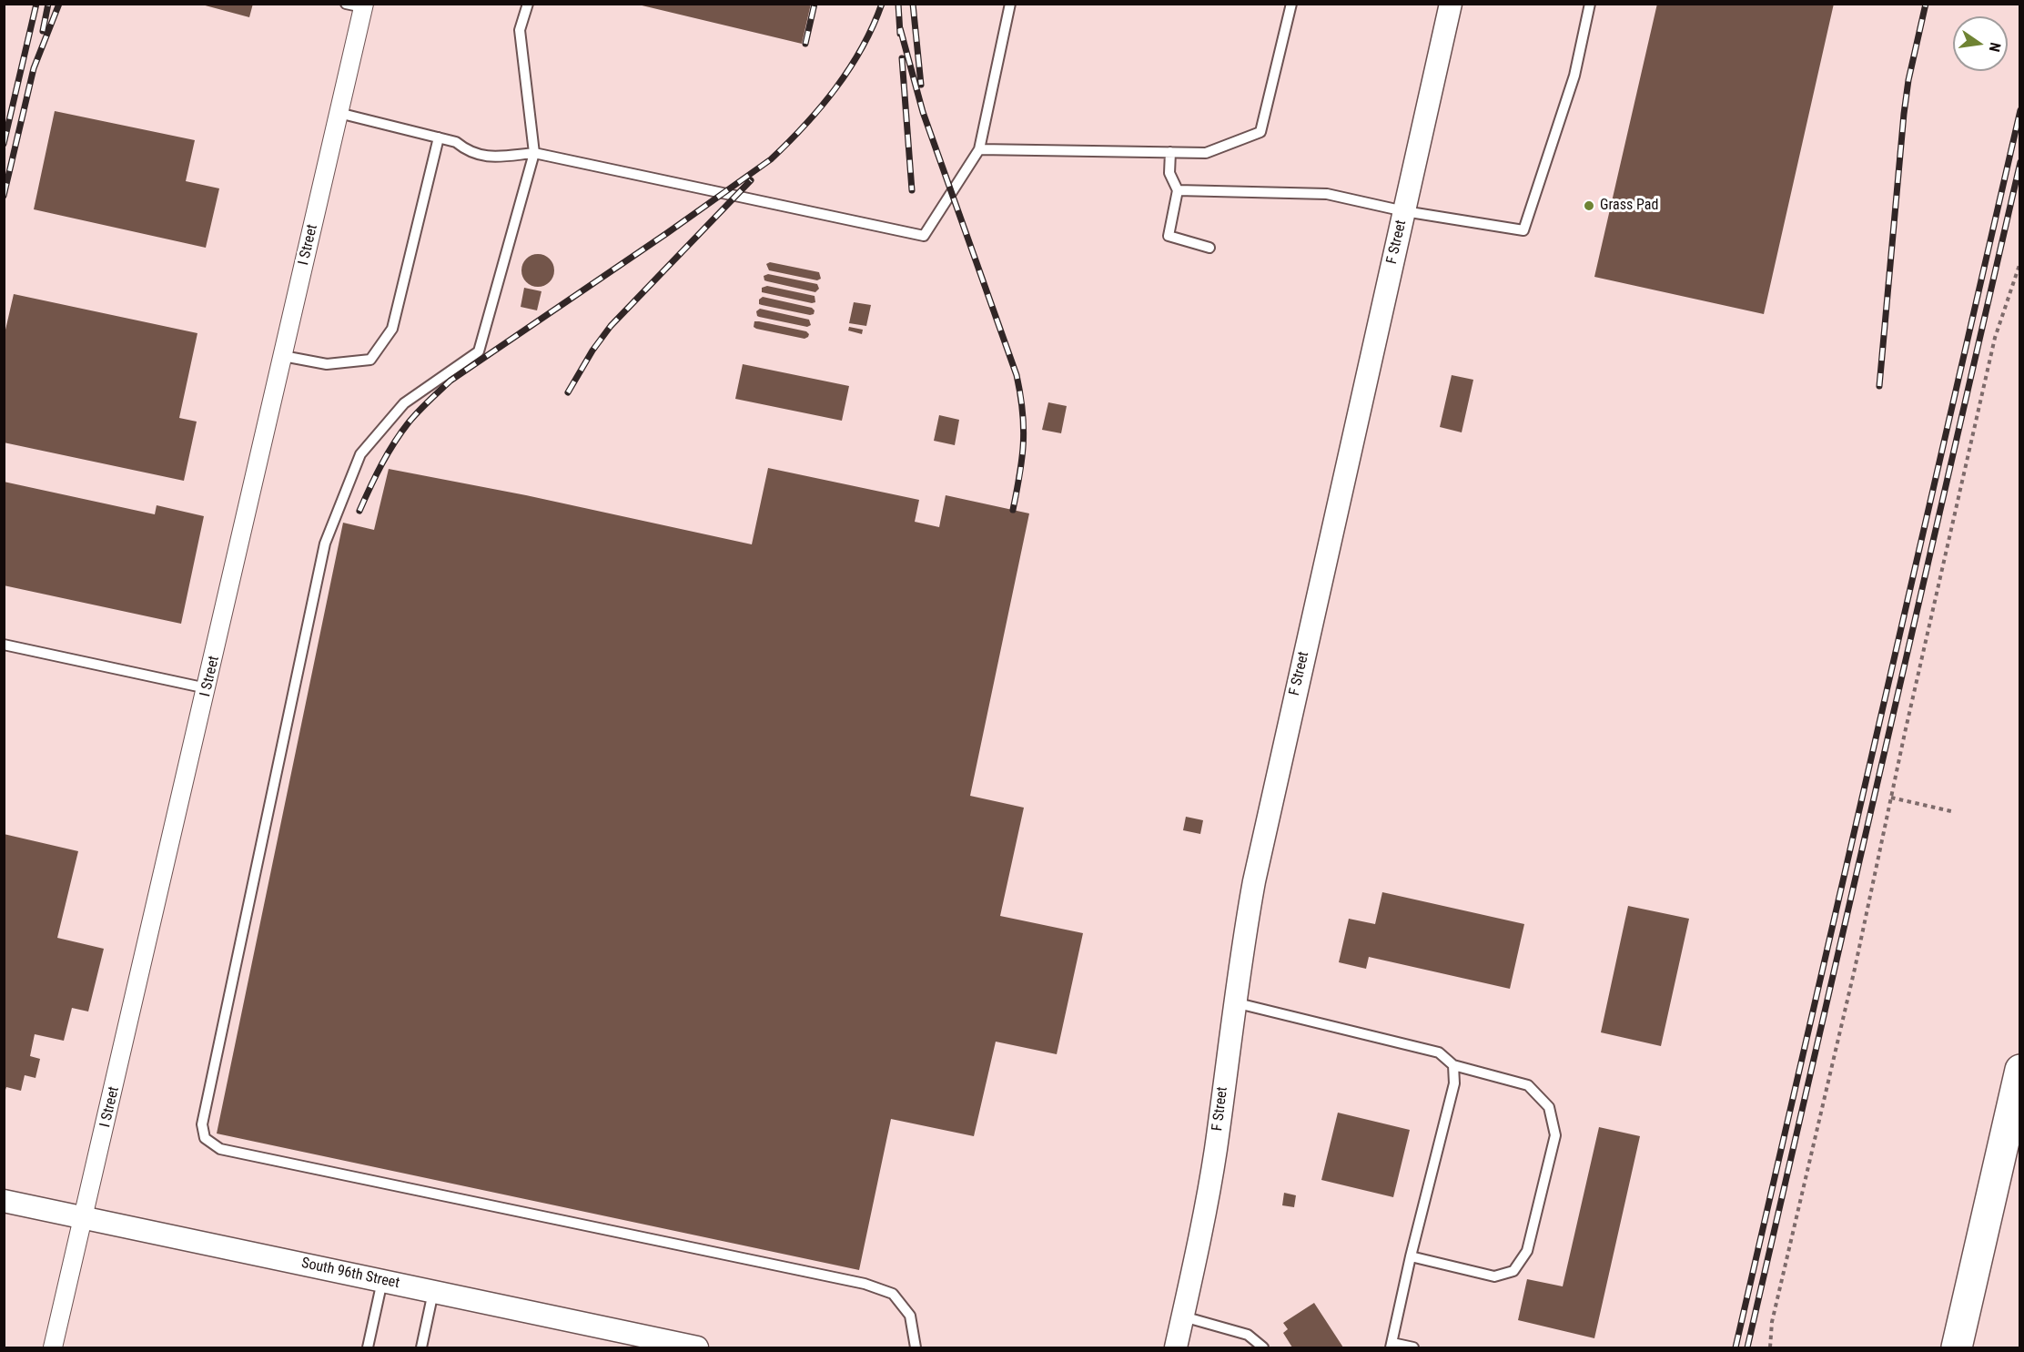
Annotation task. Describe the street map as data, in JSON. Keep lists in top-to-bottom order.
{
  "streets": {
    "street": ["F Street", "I Street", "South 96th Street"]
  },
  "crossings": [
    ["I Street", "South 96th Street"]
  ],
  "places": ["Grass Pad"],
  "north": "right"
}
